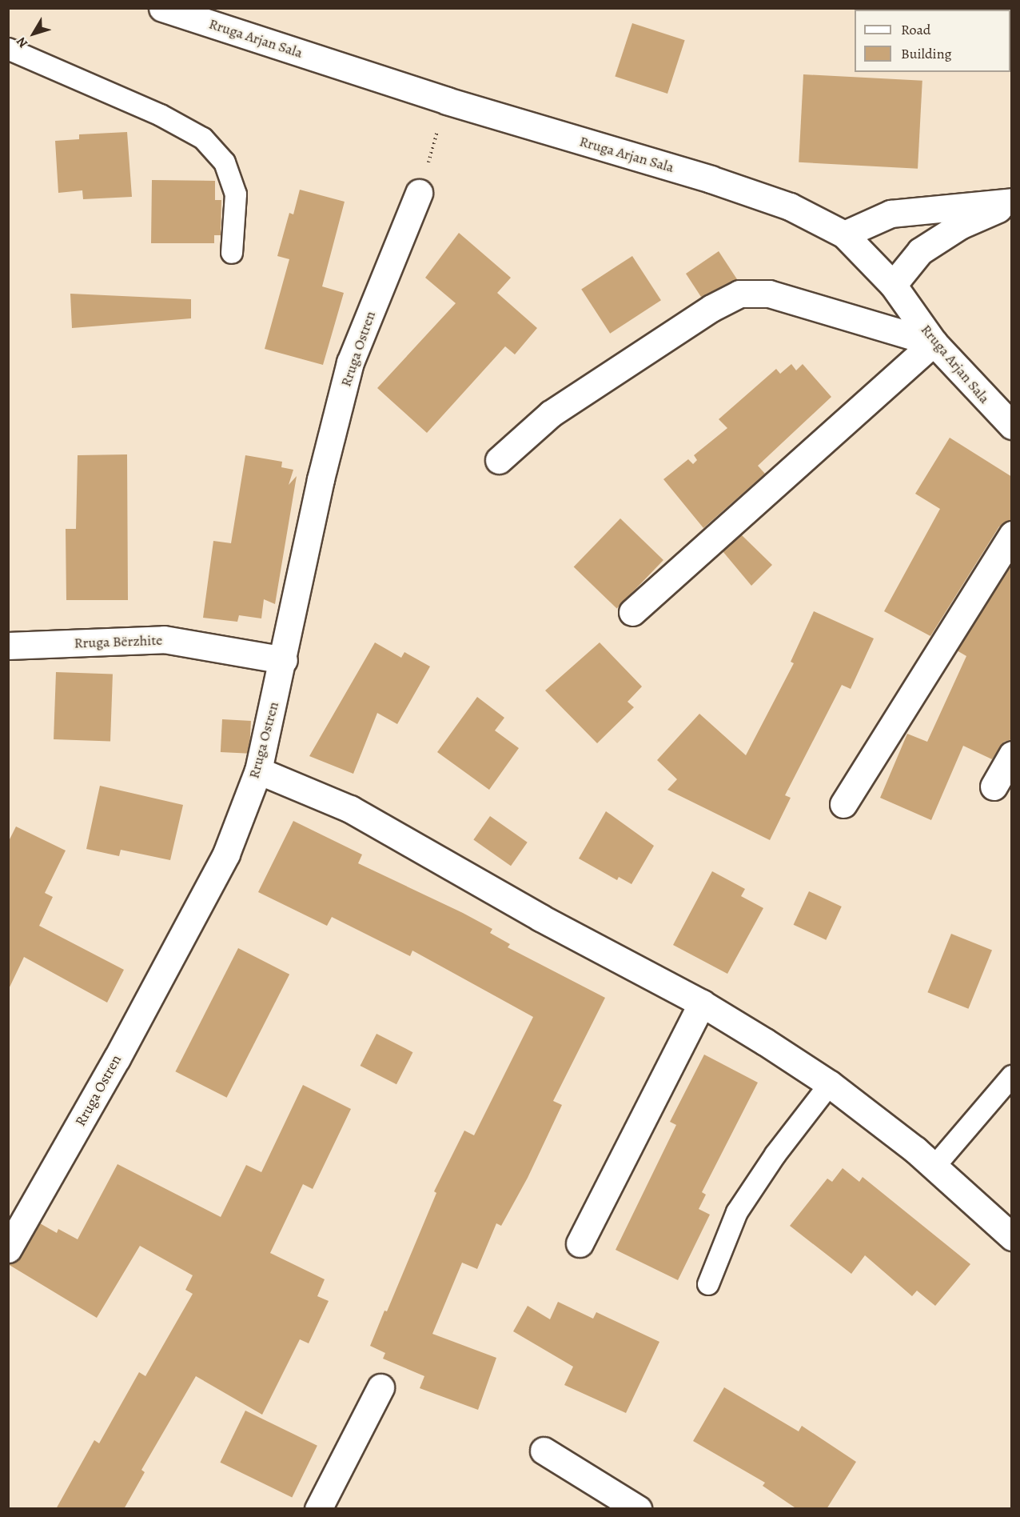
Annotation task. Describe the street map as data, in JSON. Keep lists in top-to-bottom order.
{
  "streets": {
    "street": ["Rruga Arjan Sala", "Rruga Ostren", "Rruga Bërzhite"]
  },
  "crossings": [
    ["Rruga Ostren", "Rruga Bërzhite"]
  ],
  "legend": ["Road", "Building"],
  "north": "bottom left"
}
